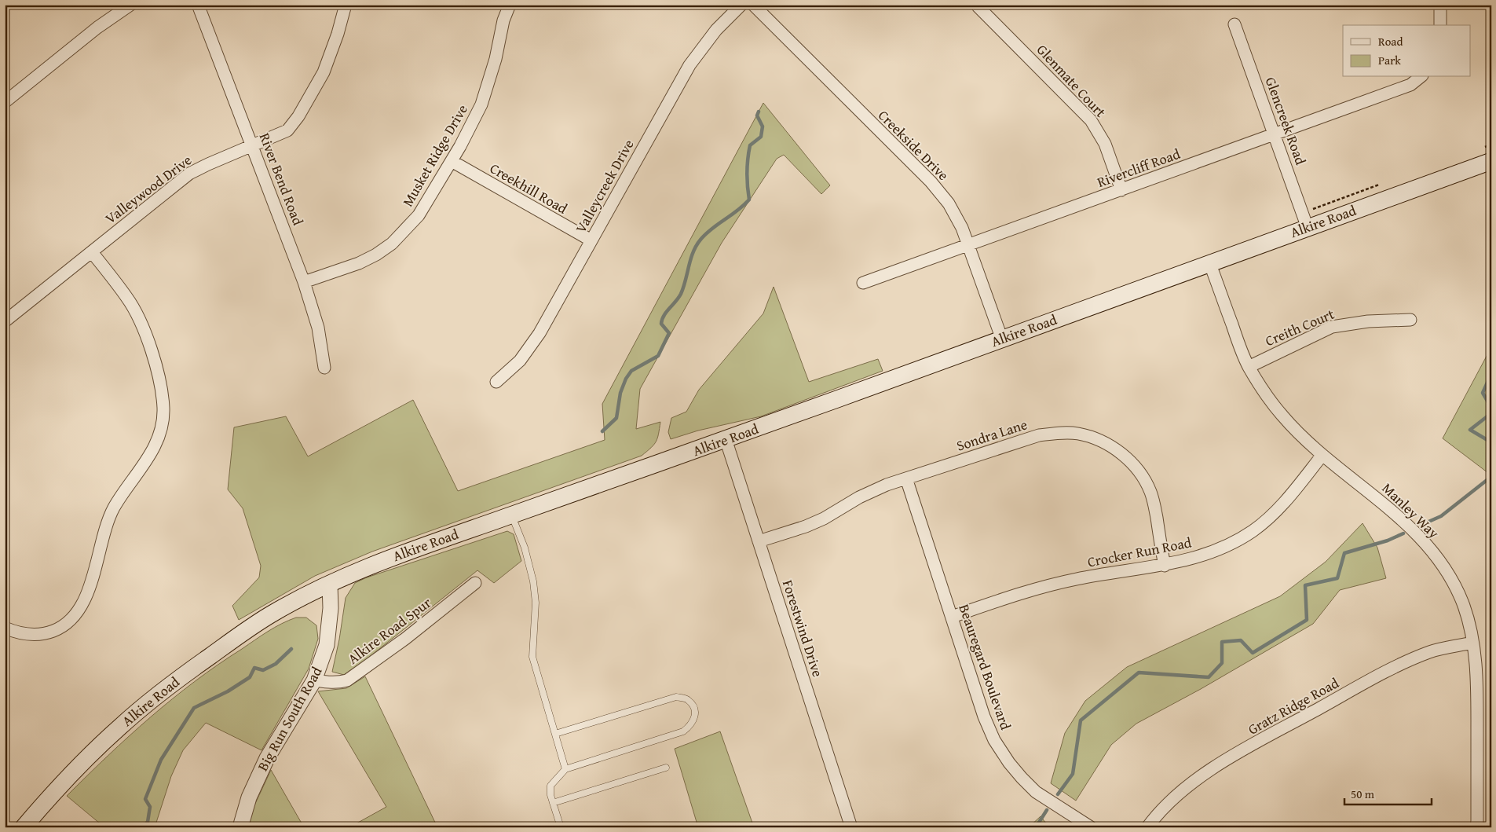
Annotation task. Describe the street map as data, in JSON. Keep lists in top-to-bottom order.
{
  "streets": {
    "main road": ["Alkire Road"],
    "street": [
      "Glenmate Court",
      "Glencreek Road",
      "Creekside Drive",
      "Musket Ridge Drive",
      "Rivercliff Road",
      "River Bend Road",
      "Valleycreek Drive",
      "Creekhill Road",
      "Valleywood Drive",
      "Creith Court",
      "Sondra Lane",
      "Manley Way",
      "Crocker Run Road",
      "Forestwind Drive",
      "Alkire Road Spur",
      "Beauregard Boulevard",
      "Gratz Ridge Road",
      "Big Run South Road"
    ]
  },
  "crossings": [
    ["Glenmate Court", "Rivercliff Road"],
    ["Glencreek Road", "Rivercliff Road"],
    ["Glencreek Road", "Alkire Road"],
    ["Creekside Drive", "Rivercliff Road"],
    ["Creekside Drive", "Alkire Road"],
    ["Musket Ridge Drive", "River Bend Road"],
    ["Musket Ridge Drive", "Creekhill Road"],
    ["River Bend Road", "Valleywood Drive"],
    ["Valleycreek Drive", "Creekhill Road"],
    ["Alkire Road", "Manley Way"],
    ["Alkire Road", "Forestwind Drive"],
    ["Alkire Road", "Big Run South Road"],
    ["Creith Court", "Manley Way"],
    ["Sondra Lane", "Crocker Run Road"],
    ["Sondra Lane", "Forestwind Drive"],
    ["Sondra Lane", "Beauregard Boulevard"],
    ["Manley Way", "Crocker Run Road"],
    ["Manley Way", "Gratz Ridge Road"],
    ["Crocker Run Road", "Beauregard Boulevard"],
    ["Alkire Road Spur", "Big Run South Road"]
  ],
  "legend": ["Road", "Park"],
  "scale_bar": "50 m"
}
